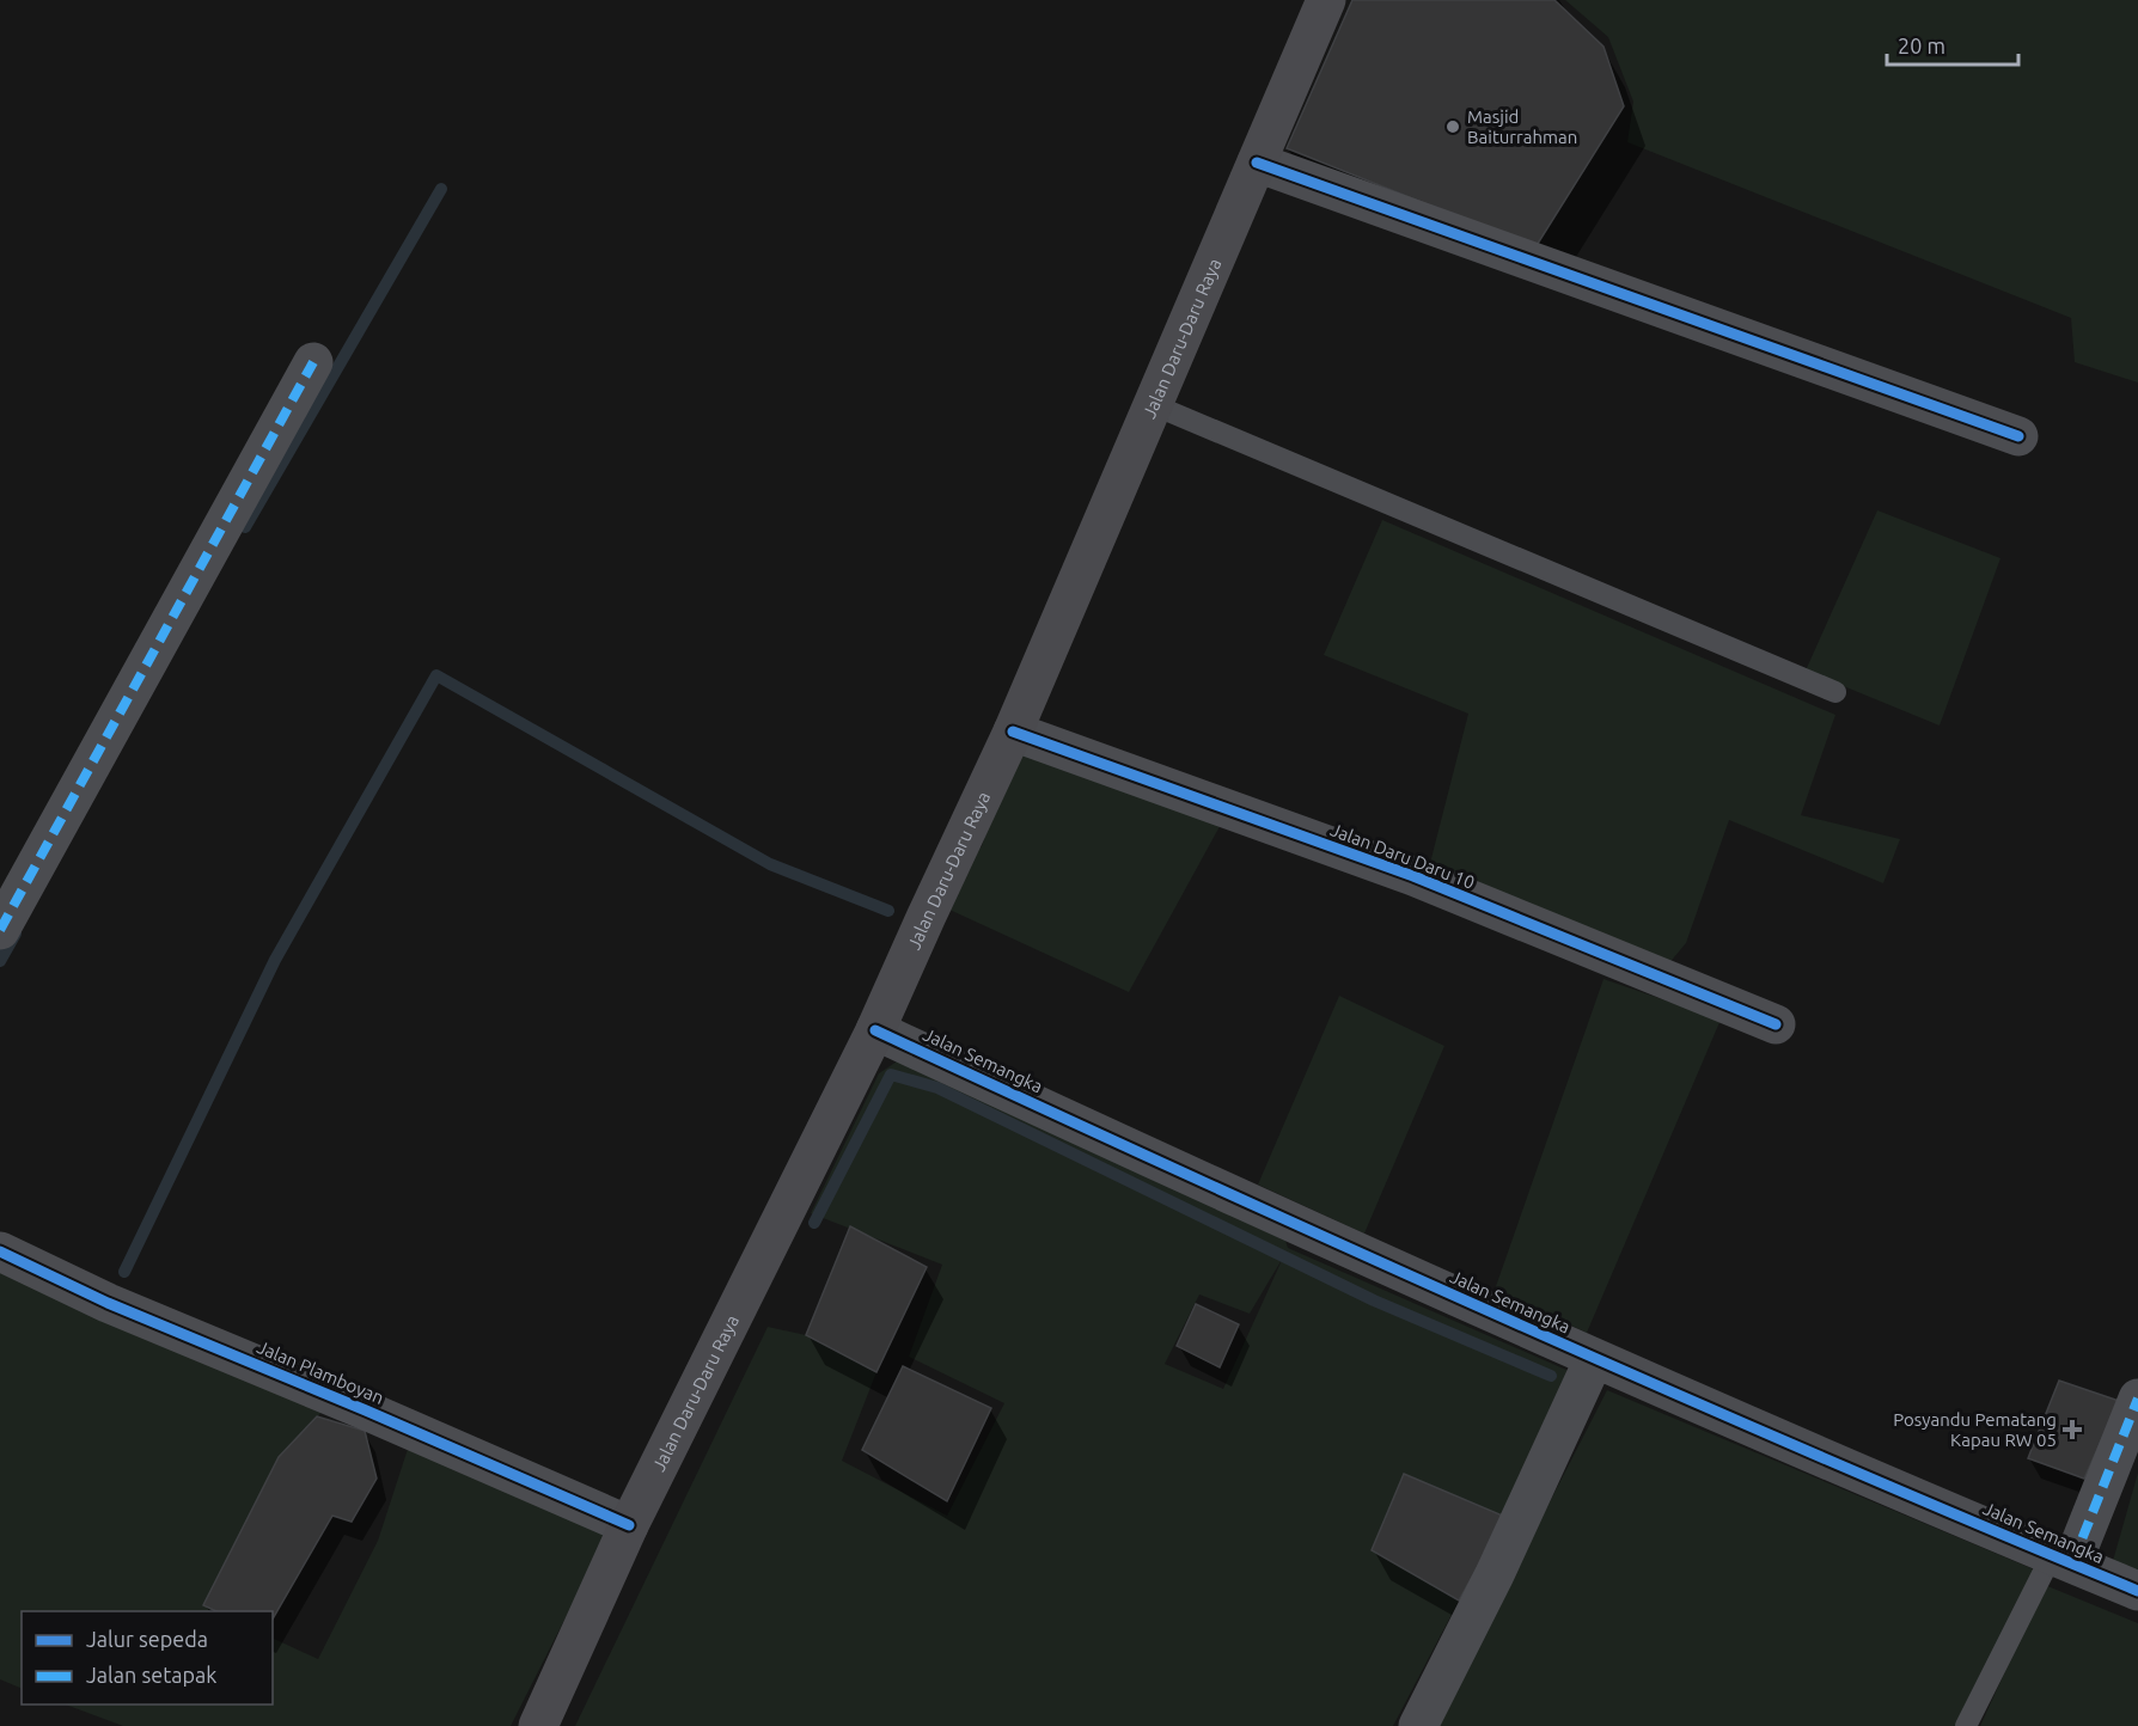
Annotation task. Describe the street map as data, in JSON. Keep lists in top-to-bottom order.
{
  "streets": {
    "main road": ["Jalan Daru-Daru Raya"],
    "street": ["Jalan Daru Daru 10", "Jalan Semangka", "Jalan Plamboyan"]
  },
  "crossings": [
    ["Jalan Daru-Daru Raya", "Jalan Daru Daru 10"],
    ["Jalan Daru-Daru Raya", "Jalan Semangka"],
    ["Jalan Daru-Daru Raya", "Jalan Plamboyan"]
  ],
  "places": {
    "other": ["Masjid Baiturrahman"],
    "health": ["Posyandu Pematang Kapau RW 05"]
  },
  "legend": ["Jalur sepeda", "Jalan setapak"],
  "scale_bar": "20 m"
}
